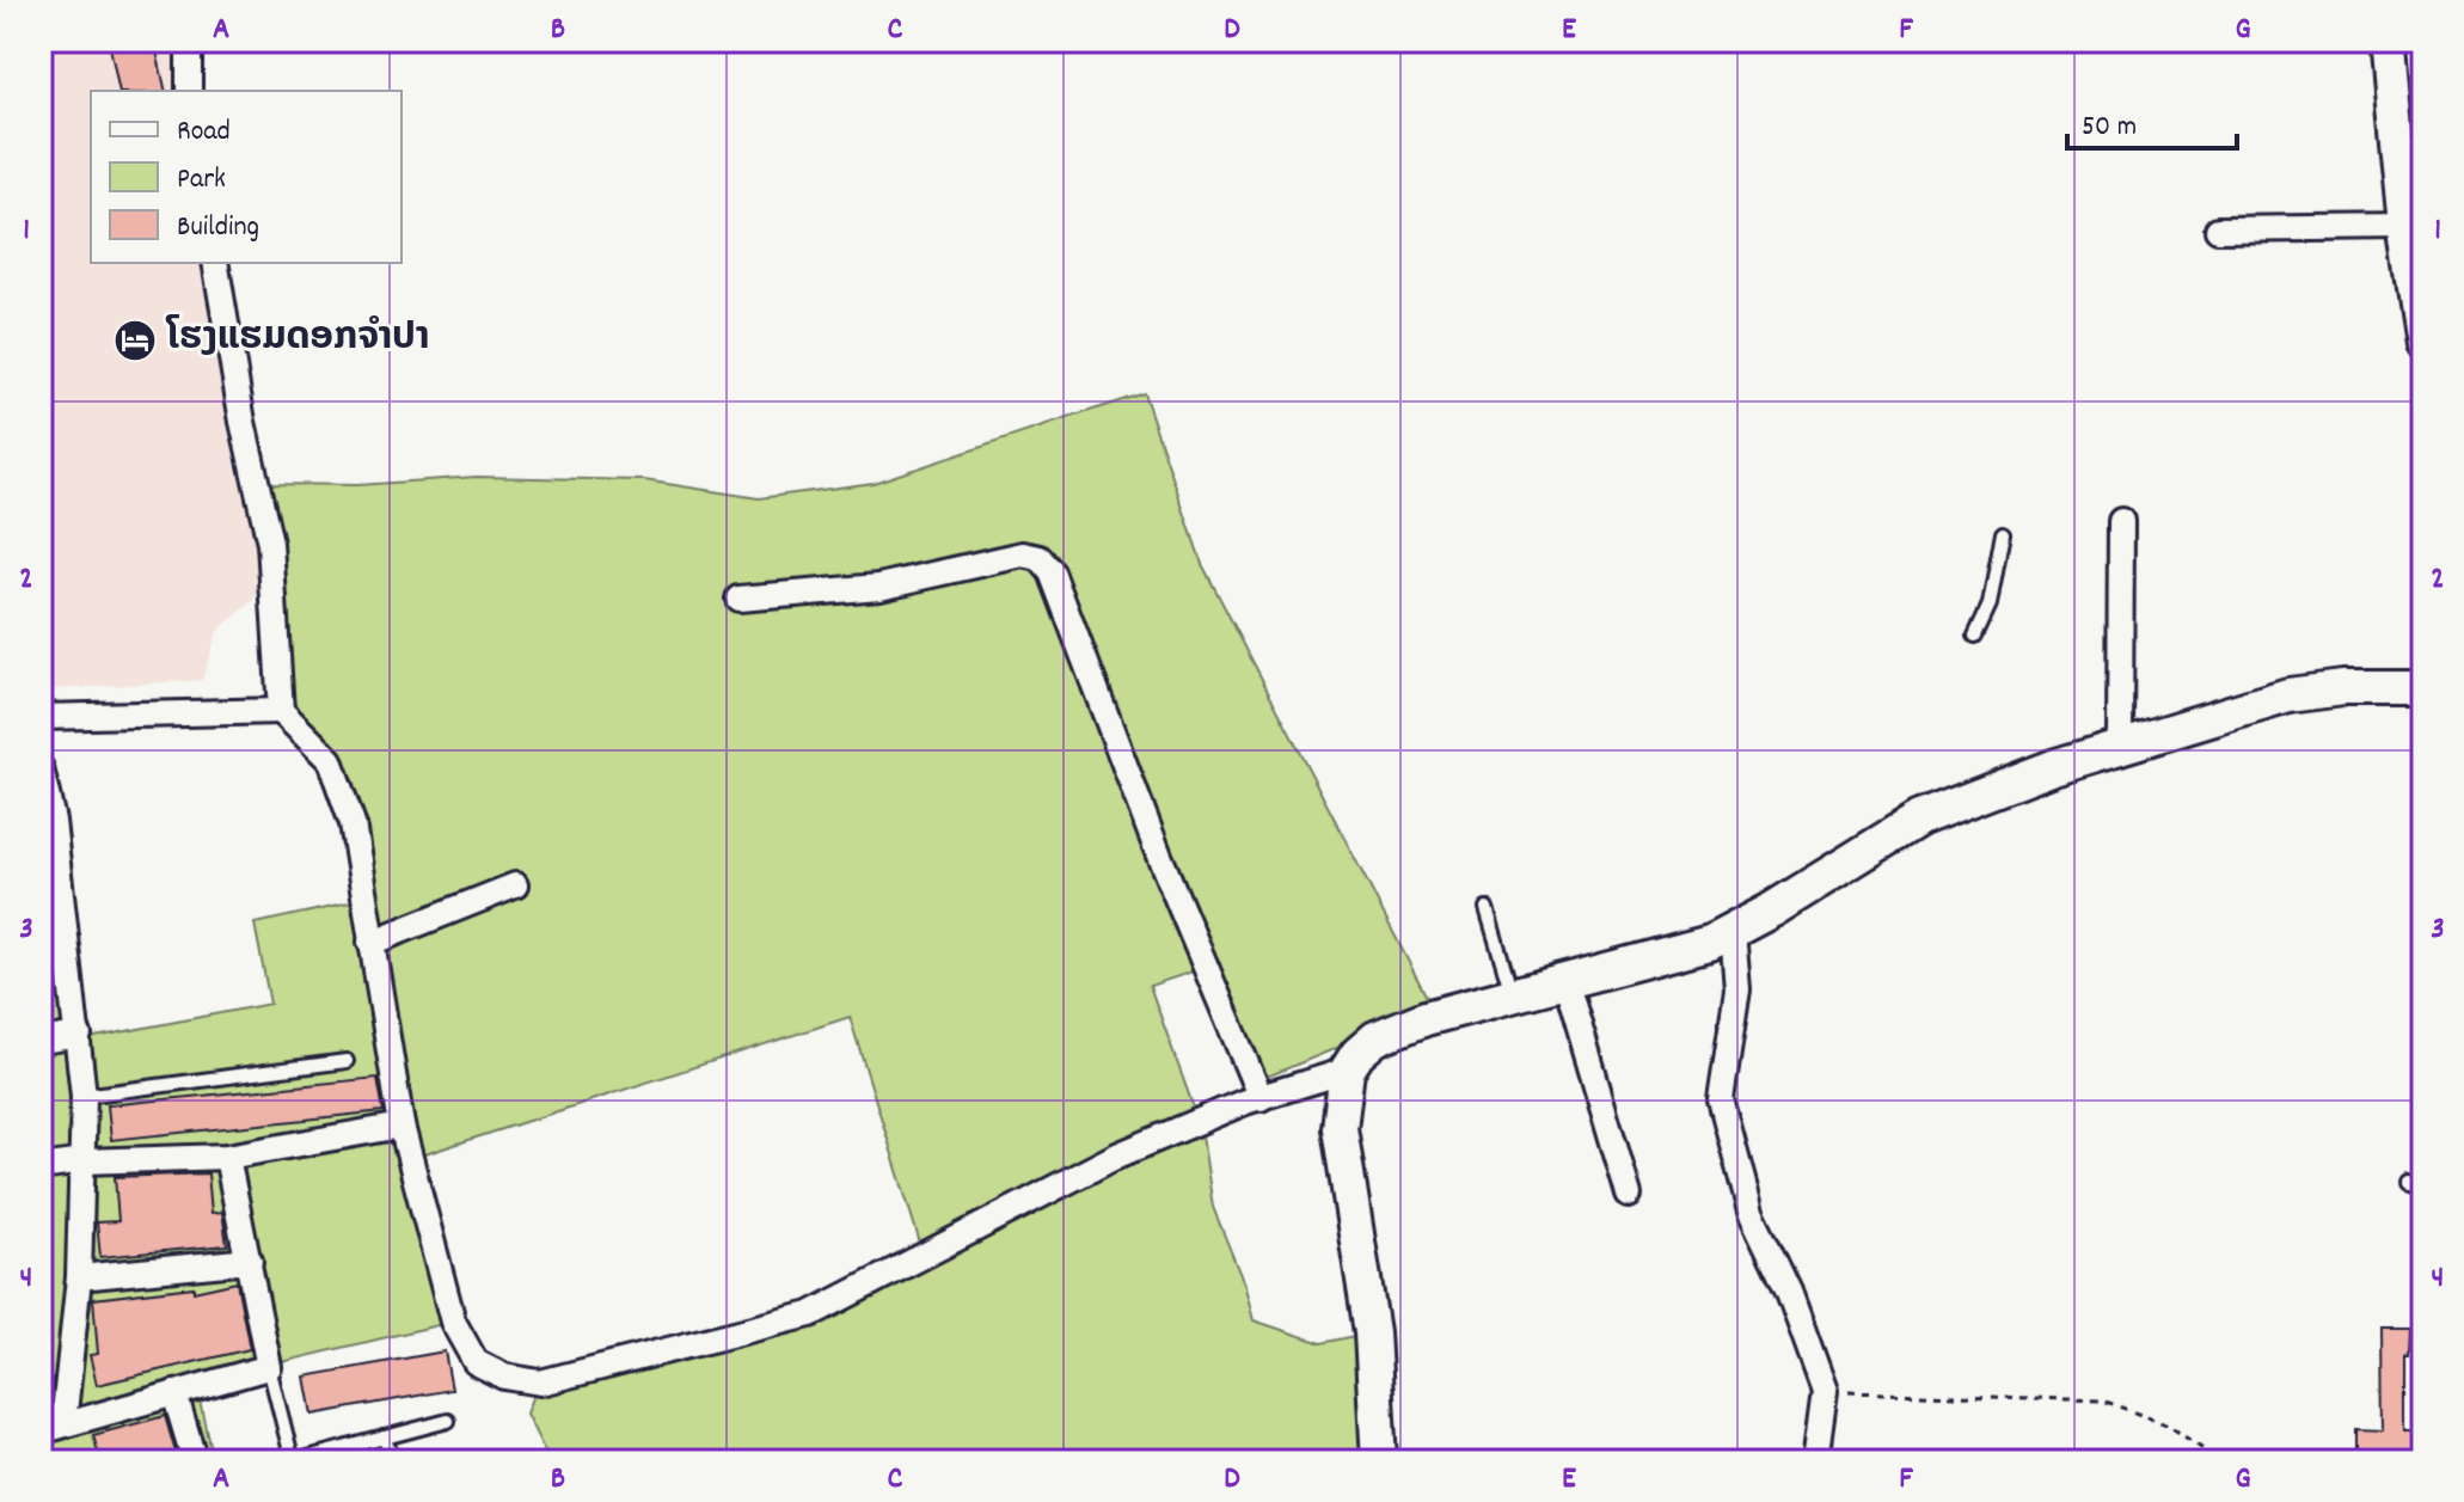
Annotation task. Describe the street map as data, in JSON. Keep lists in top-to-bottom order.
{
  "places": {
    "hotel": ["ໂຮງແຮມດອກຈຳປາ"]
  },
  "legend": ["Road", "Park", "Building"],
  "scale_bar": "50 m",
  "grid": {
    "columns": [
      "A",
      "B",
      "C",
      "D",
      "E",
      "F",
      "G"
    ],
    "rows": [
      "1",
      "2",
      "3",
      "4"
    ]
  }
}
